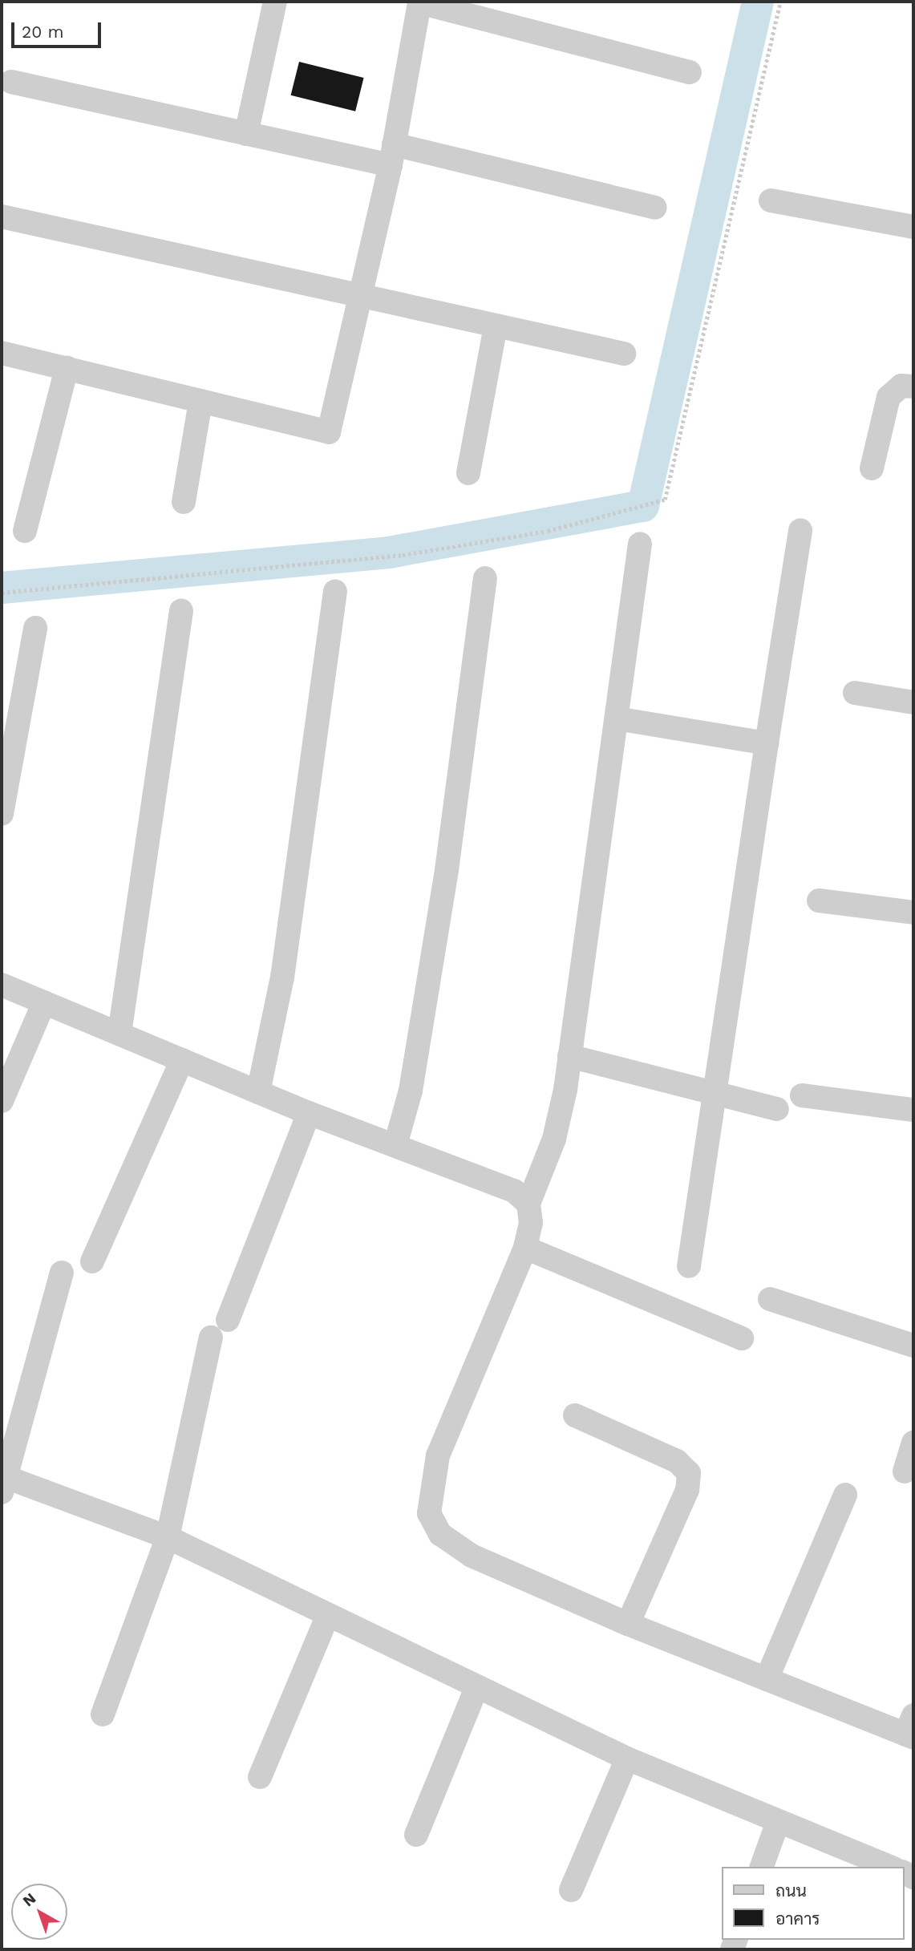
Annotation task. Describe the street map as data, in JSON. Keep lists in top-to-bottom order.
{
  "legend": ["ถนน", "อาคาร"],
  "scale_bar": "20 m",
  "north": "top left"
}
